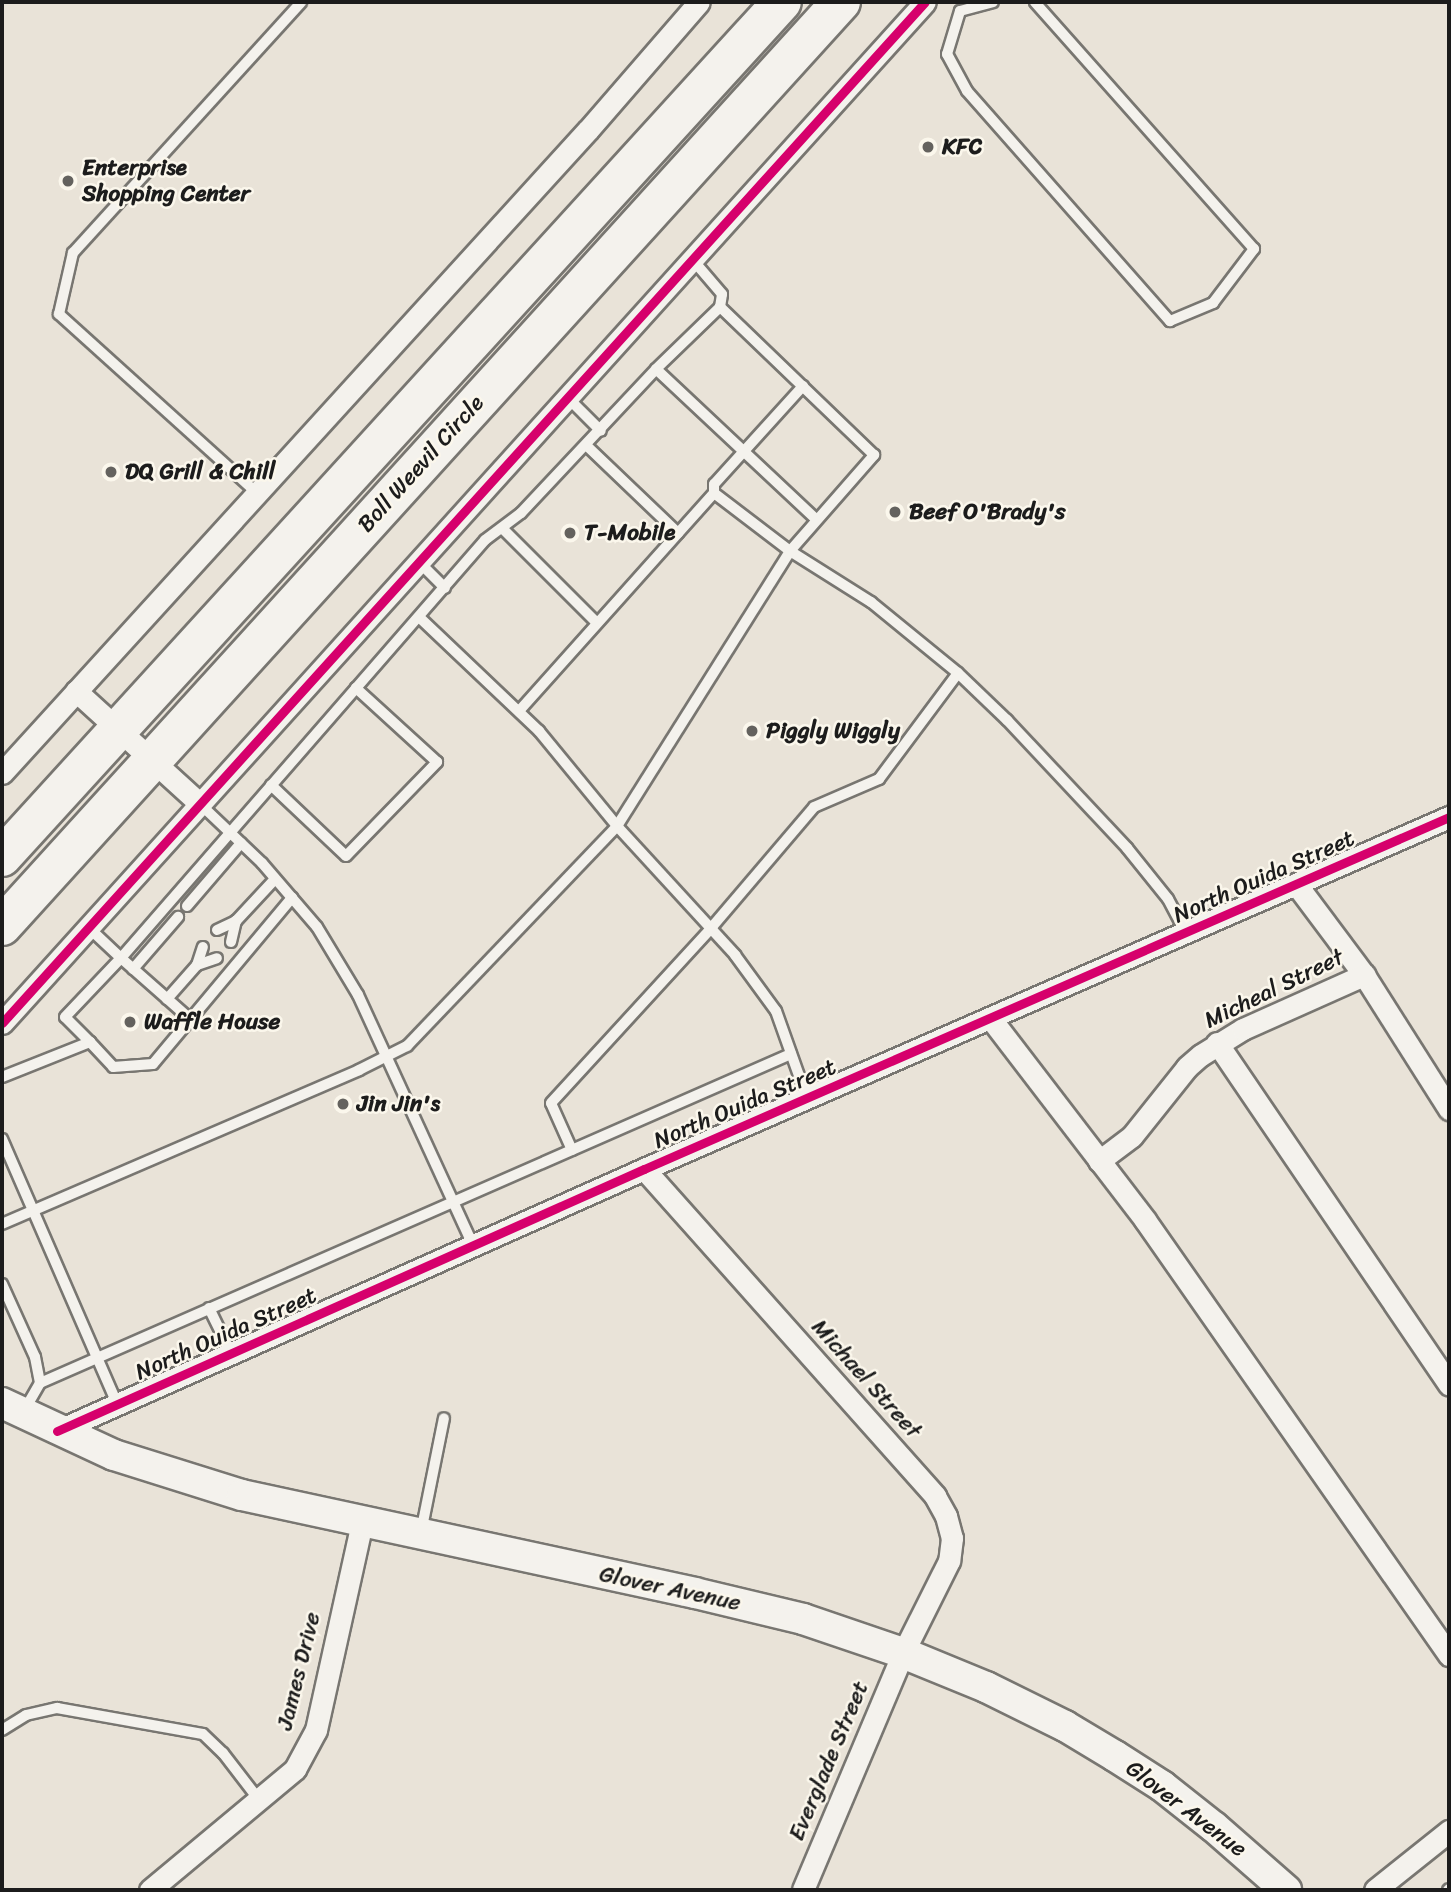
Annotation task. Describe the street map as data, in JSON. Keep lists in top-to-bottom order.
{
  "streets": {
    "highway": ["Boll Weevil Circle"],
    "main road": ["Glover Avenue"],
    "street": [
      "North Ouida Street",
      "Micheal Street",
      "Michael Street",
      "James Drive",
      "Everglade Street"
    ]
  },
  "crossings": [
    ["North Ouida Street", "Micheal Street"],
    ["North Ouida Street", "Michael Street"],
    ["North Ouida Street", "Glover Avenue"],
    ["Michael Street", "Glover Avenue"],
    ["Michael Street", "Everglade Street"],
    ["Glover Avenue", "James Drive"],
    ["Glover Avenue", "Everglade Street"]
  ],
  "places": [
    "KFC",
    "Enterprise Shopping Center",
    "DQ Grill & Chill",
    "Beef O'Brady's",
    "T-Mobile",
    "Piggly Wiggly",
    "Waffle House",
    "Jin Jin's"
  ]
}
